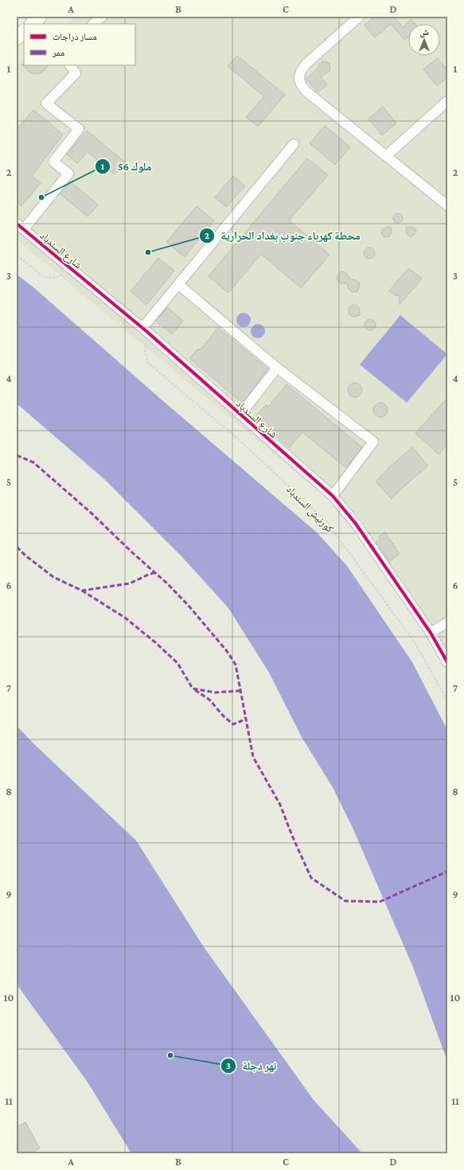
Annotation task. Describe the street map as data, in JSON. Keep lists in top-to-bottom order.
{
  "streets": {
    "street": ["شارع السندباد"],
    "path": ["كورنيش السندباد"]
  },
  "crossings": [
    ["شارع السندباد", "كورنيش السندباد"]
  ],
  "places": ["ملوك 56", "محطة كهرباء جنوب بغداد الحرارية", "نهر دجلة"],
  "legend": ["مسار دراجات", "ممر"],
  "north": "top",
  "grid": {
    "columns": [
      "A",
      "B",
      "C",
      "D"
    ],
    "rows": [
      "1",
      "2",
      "3",
      "4",
      "5",
      "6",
      "7",
      "8",
      "9",
      "10",
      "11"
    ]
  }
}
